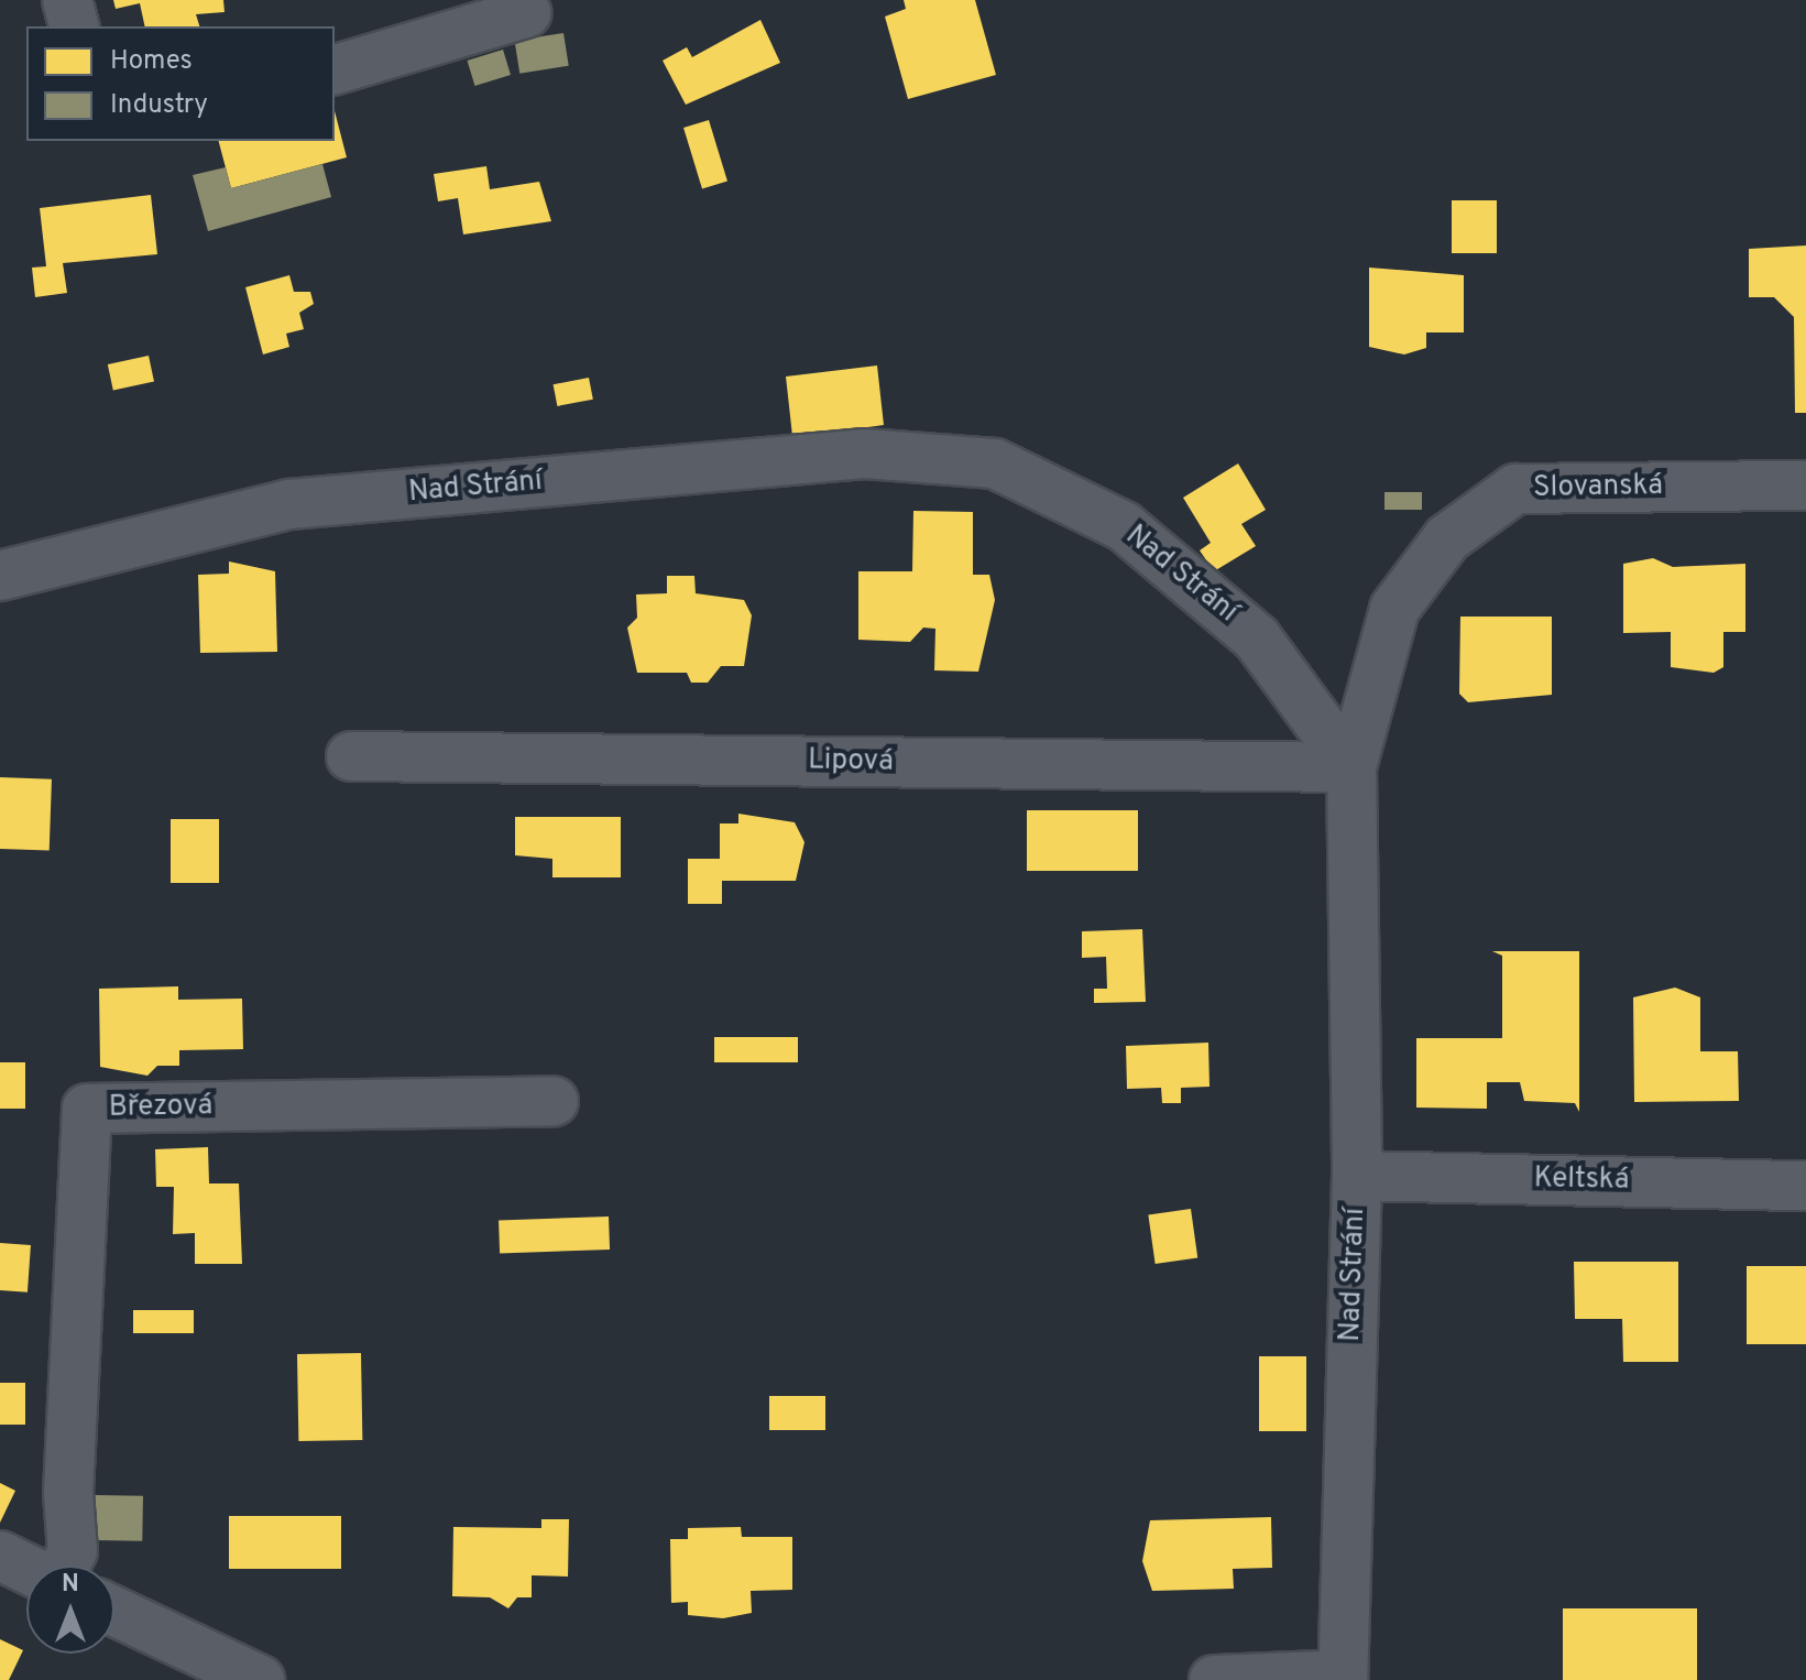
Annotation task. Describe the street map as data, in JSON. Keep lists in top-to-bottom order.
{
  "streets": {
    "street": [
      "Nad Strání",
      "Slovanská",
      "Lipová",
      "Březová",
      "Keltská"
    ]
  },
  "crossings": [
    ["Nad Strání", "Slovanská"],
    ["Nad Strání", "Lipová"],
    ["Nad Strání", "Keltská"],
    ["Slovanská", "Lipová"]
  ],
  "legend": ["Homes", "Industry"],
  "north": "top"
}
